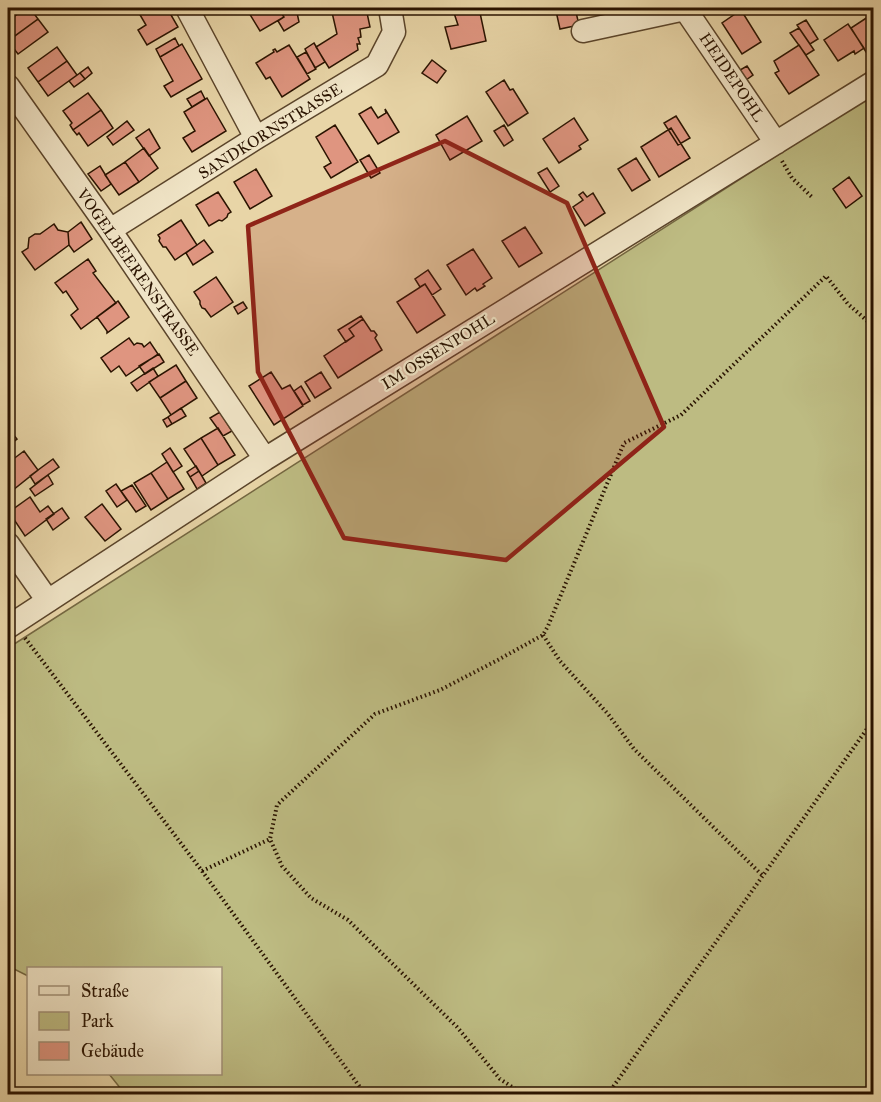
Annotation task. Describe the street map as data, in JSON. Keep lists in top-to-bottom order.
{
  "streets": {
    "street": [
      "HEIDEPOHL",
      "SANDKORNSTRASSE",
      "VOGELBEERENSTRASSE",
      "IM OSSENPOHL"
    ]
  },
  "crossings": [
    ["HEIDEPOHL", "IM OSSENPOHL"],
    ["SANDKORNSTRASSE", "VOGELBEERENSTRASSE"],
    ["VOGELBEERENSTRASSE", "IM OSSENPOHL"]
  ],
  "legend": ["Straße", "Park", "Gebäude"]
}
